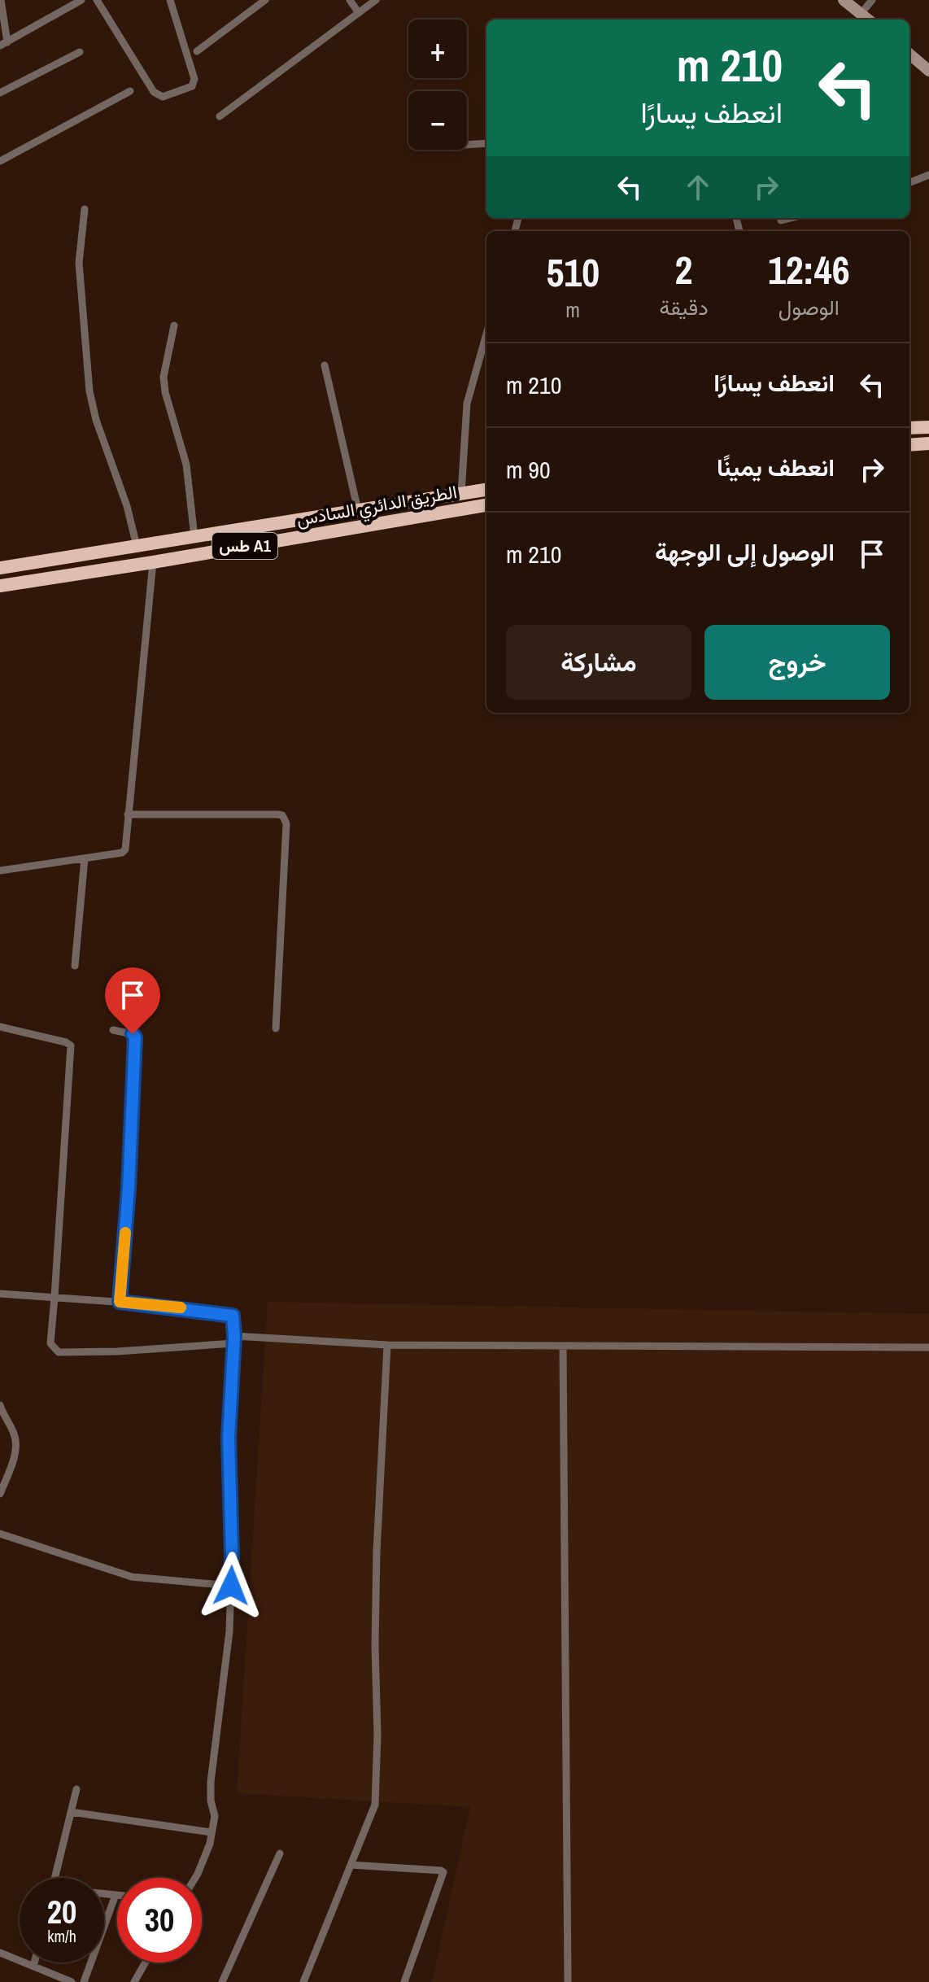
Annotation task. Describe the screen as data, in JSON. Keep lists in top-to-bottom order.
{
  "streets": {
    "highway": ["الطريق الدائري السادس", "طس A1"]
  },
  "page": {
    "map_buttons": ["+", "−"],
    "turn": ["210 m", "انعطف يسارًا"],
    "eta": [
      "12:46",
      "الوصول",
      "2",
      "دقيقة",
      "510",
      "m"
    ],
    "list": [
      {
        "name": "انعطف يسارًا",
        "value": "210 m"
      },
      {
        "name": "انعطف يمينًا",
        "value": "90 m"
      },
      {
        "name": "الوصول إلى الوجهة",
        "value": "210 m"
      }
    ],
    "buttons": ["خروج", "مشاركة"],
    "speed": "20 km/h",
    "limit": "30"
  }
}
